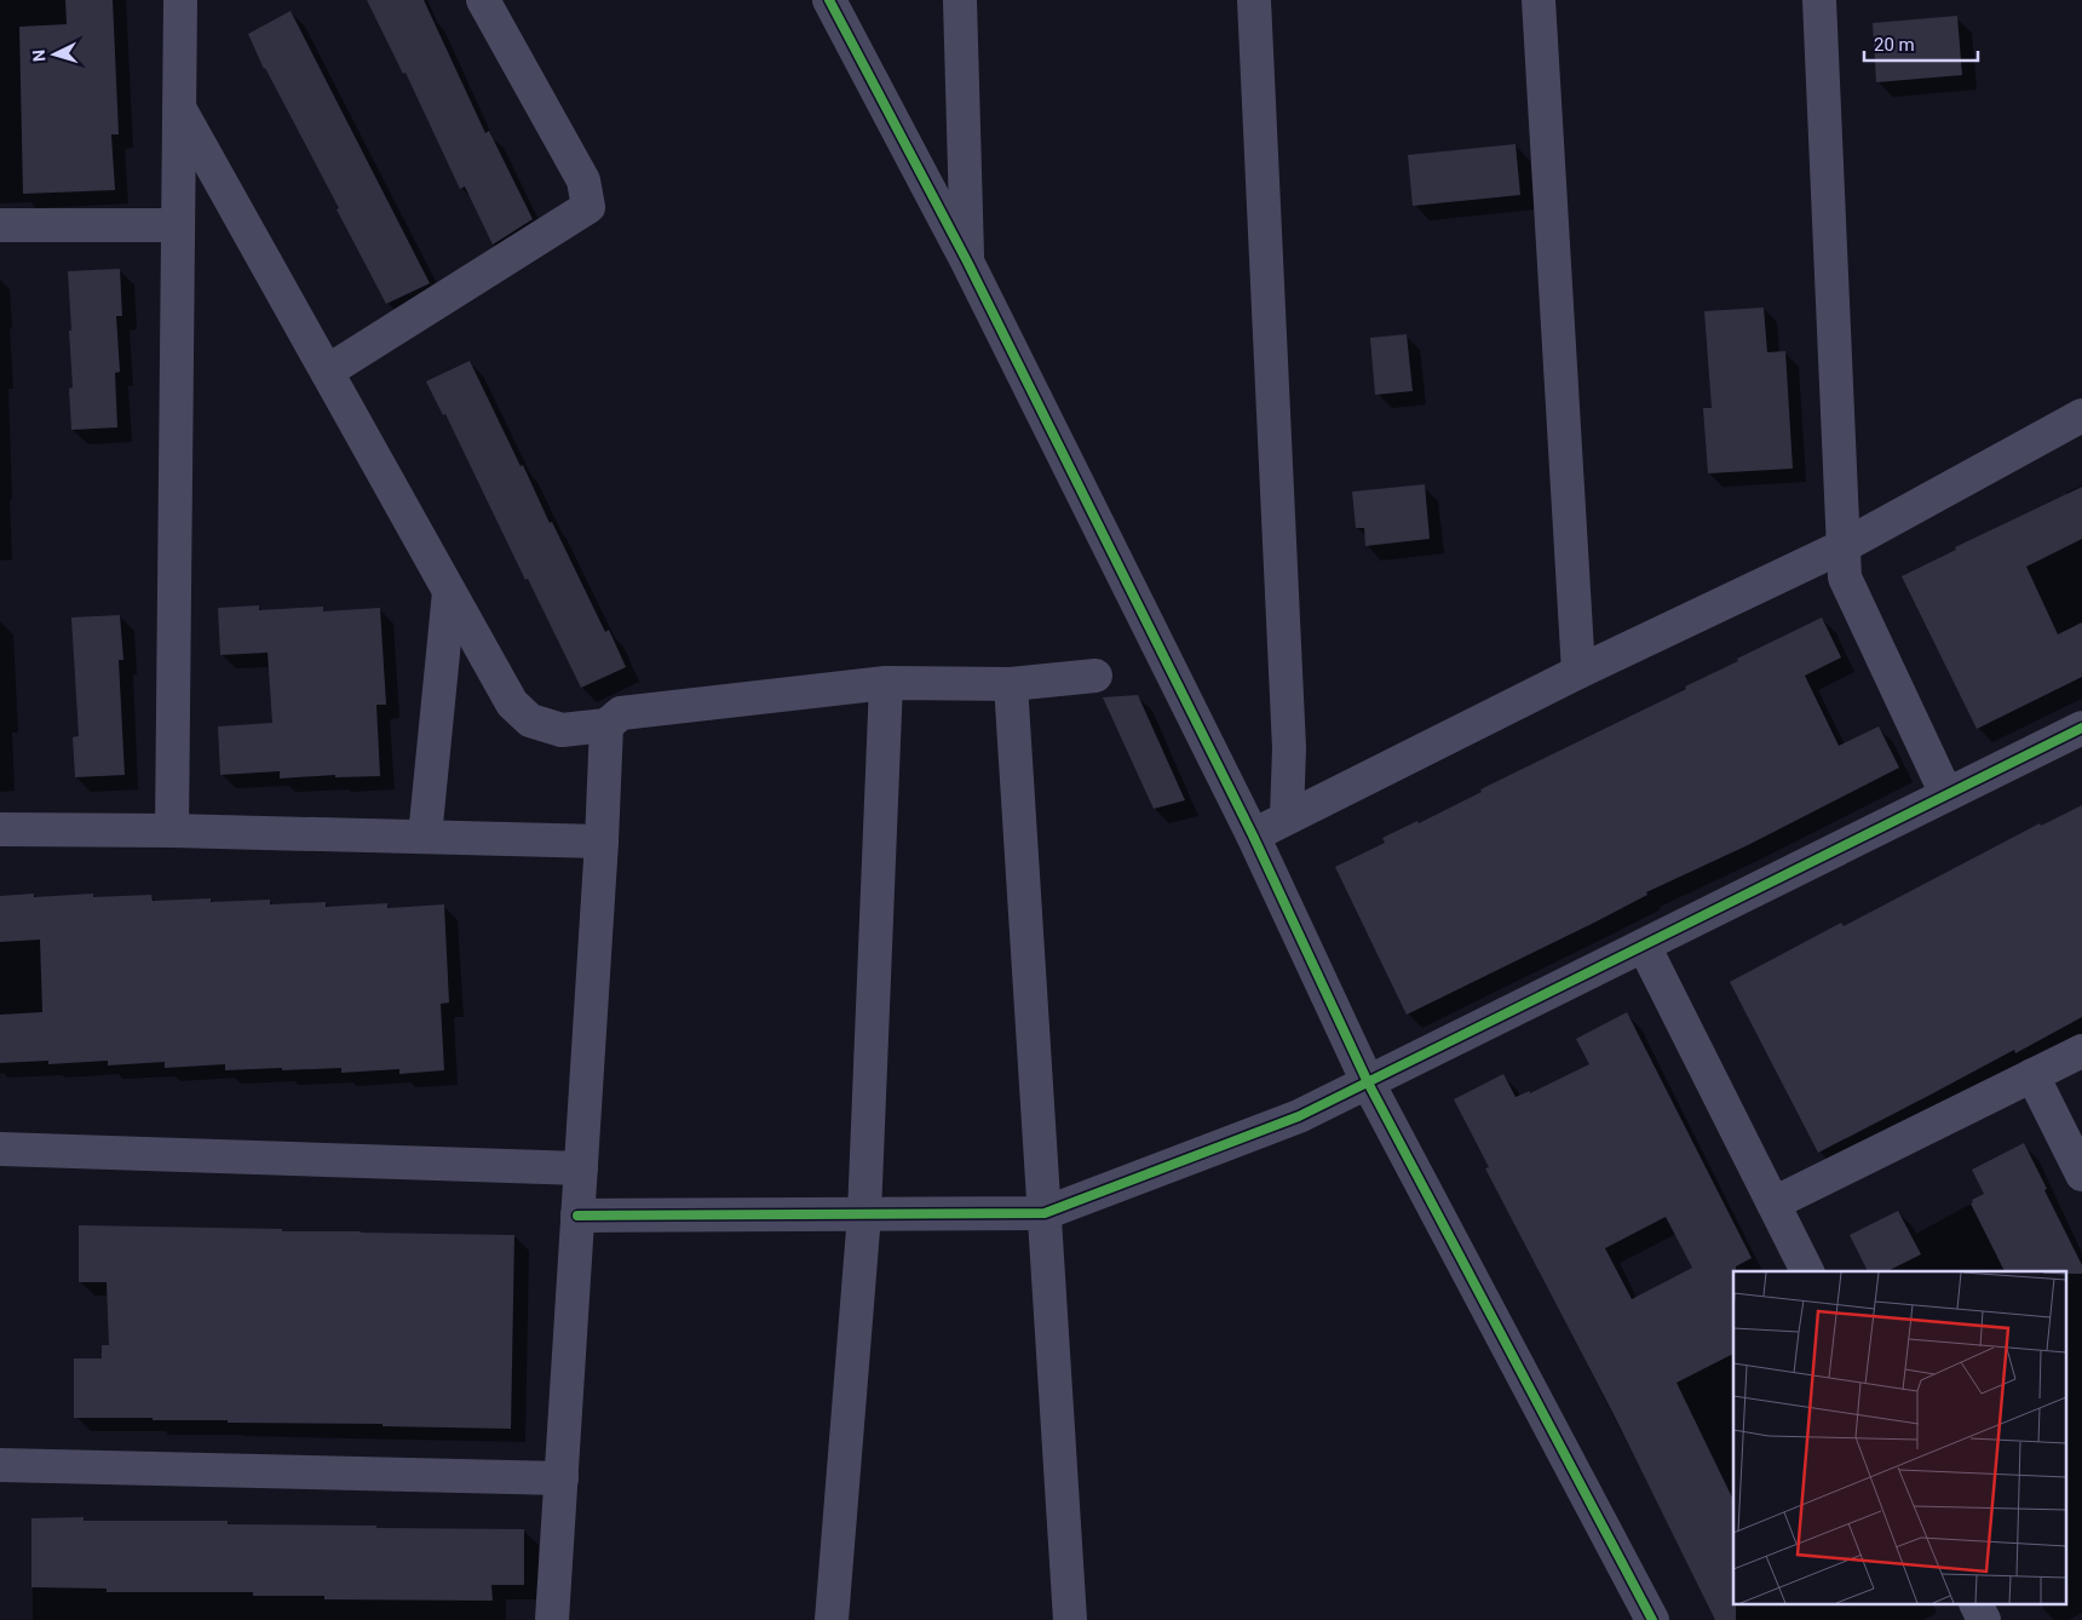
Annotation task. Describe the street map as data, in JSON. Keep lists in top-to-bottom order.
{
  "scale_bar": "20 m",
  "north": "left"
}
